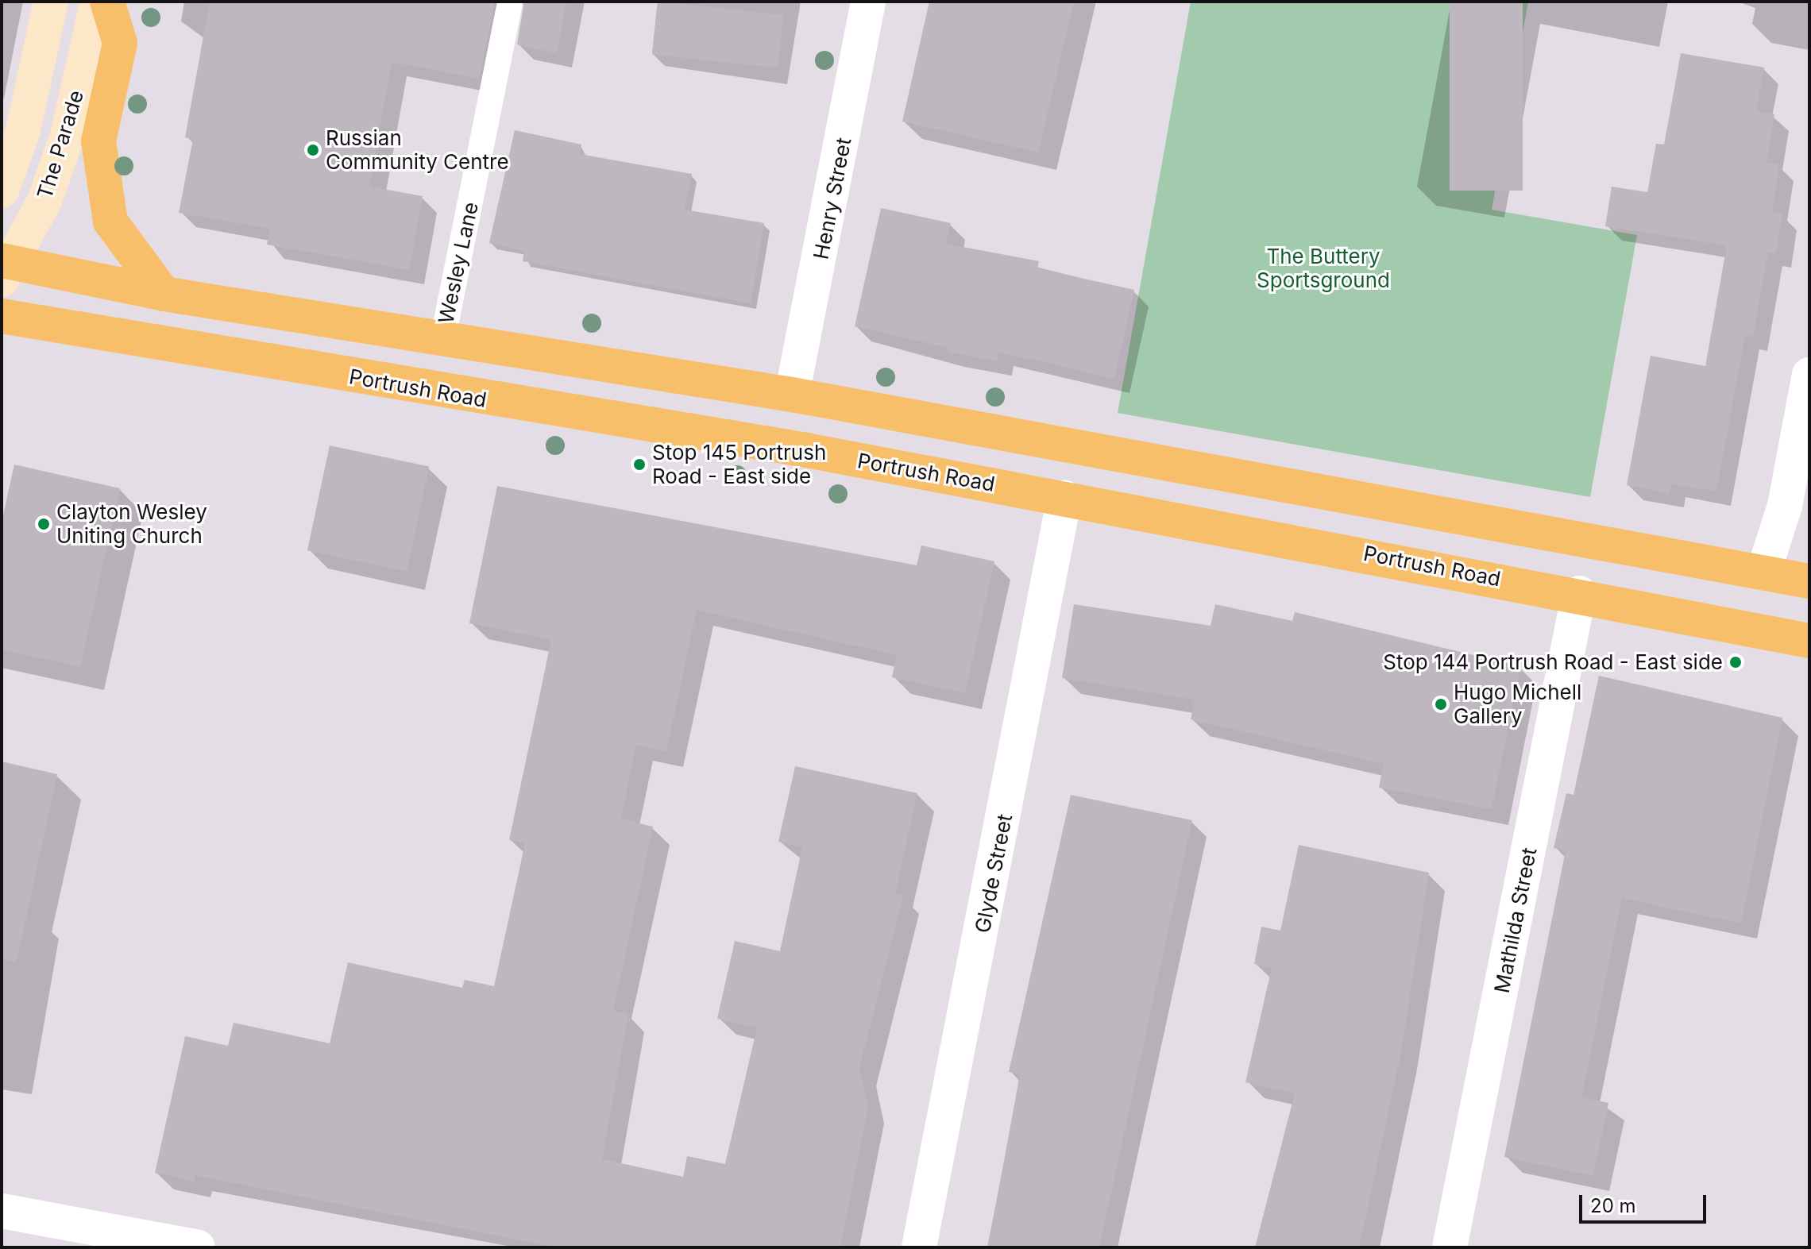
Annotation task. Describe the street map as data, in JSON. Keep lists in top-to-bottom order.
{
  "streets": {
    "highway": ["Portrush Road"],
    "main road": ["The Parade"],
    "street": ["Henry Street", "Glyde Street", "Mathilda Street"],
    "lane": ["Wesley Lane"]
  },
  "crossings": [
    ["Portrush Road", "Glyde Street"],
    ["Portrush Road", "Mathilda Street"]
  ],
  "parks": ["The Buttery Sportsground"],
  "places": [
    "Russian Community Centre",
    "Stop 145 Portrush Road - East side",
    "Clayton Wesley Uniting Church",
    "Stop 144 Portrush Road - East side",
    "Hugo Michell Gallery"
  ],
  "scale_bar": "20 m"
}
